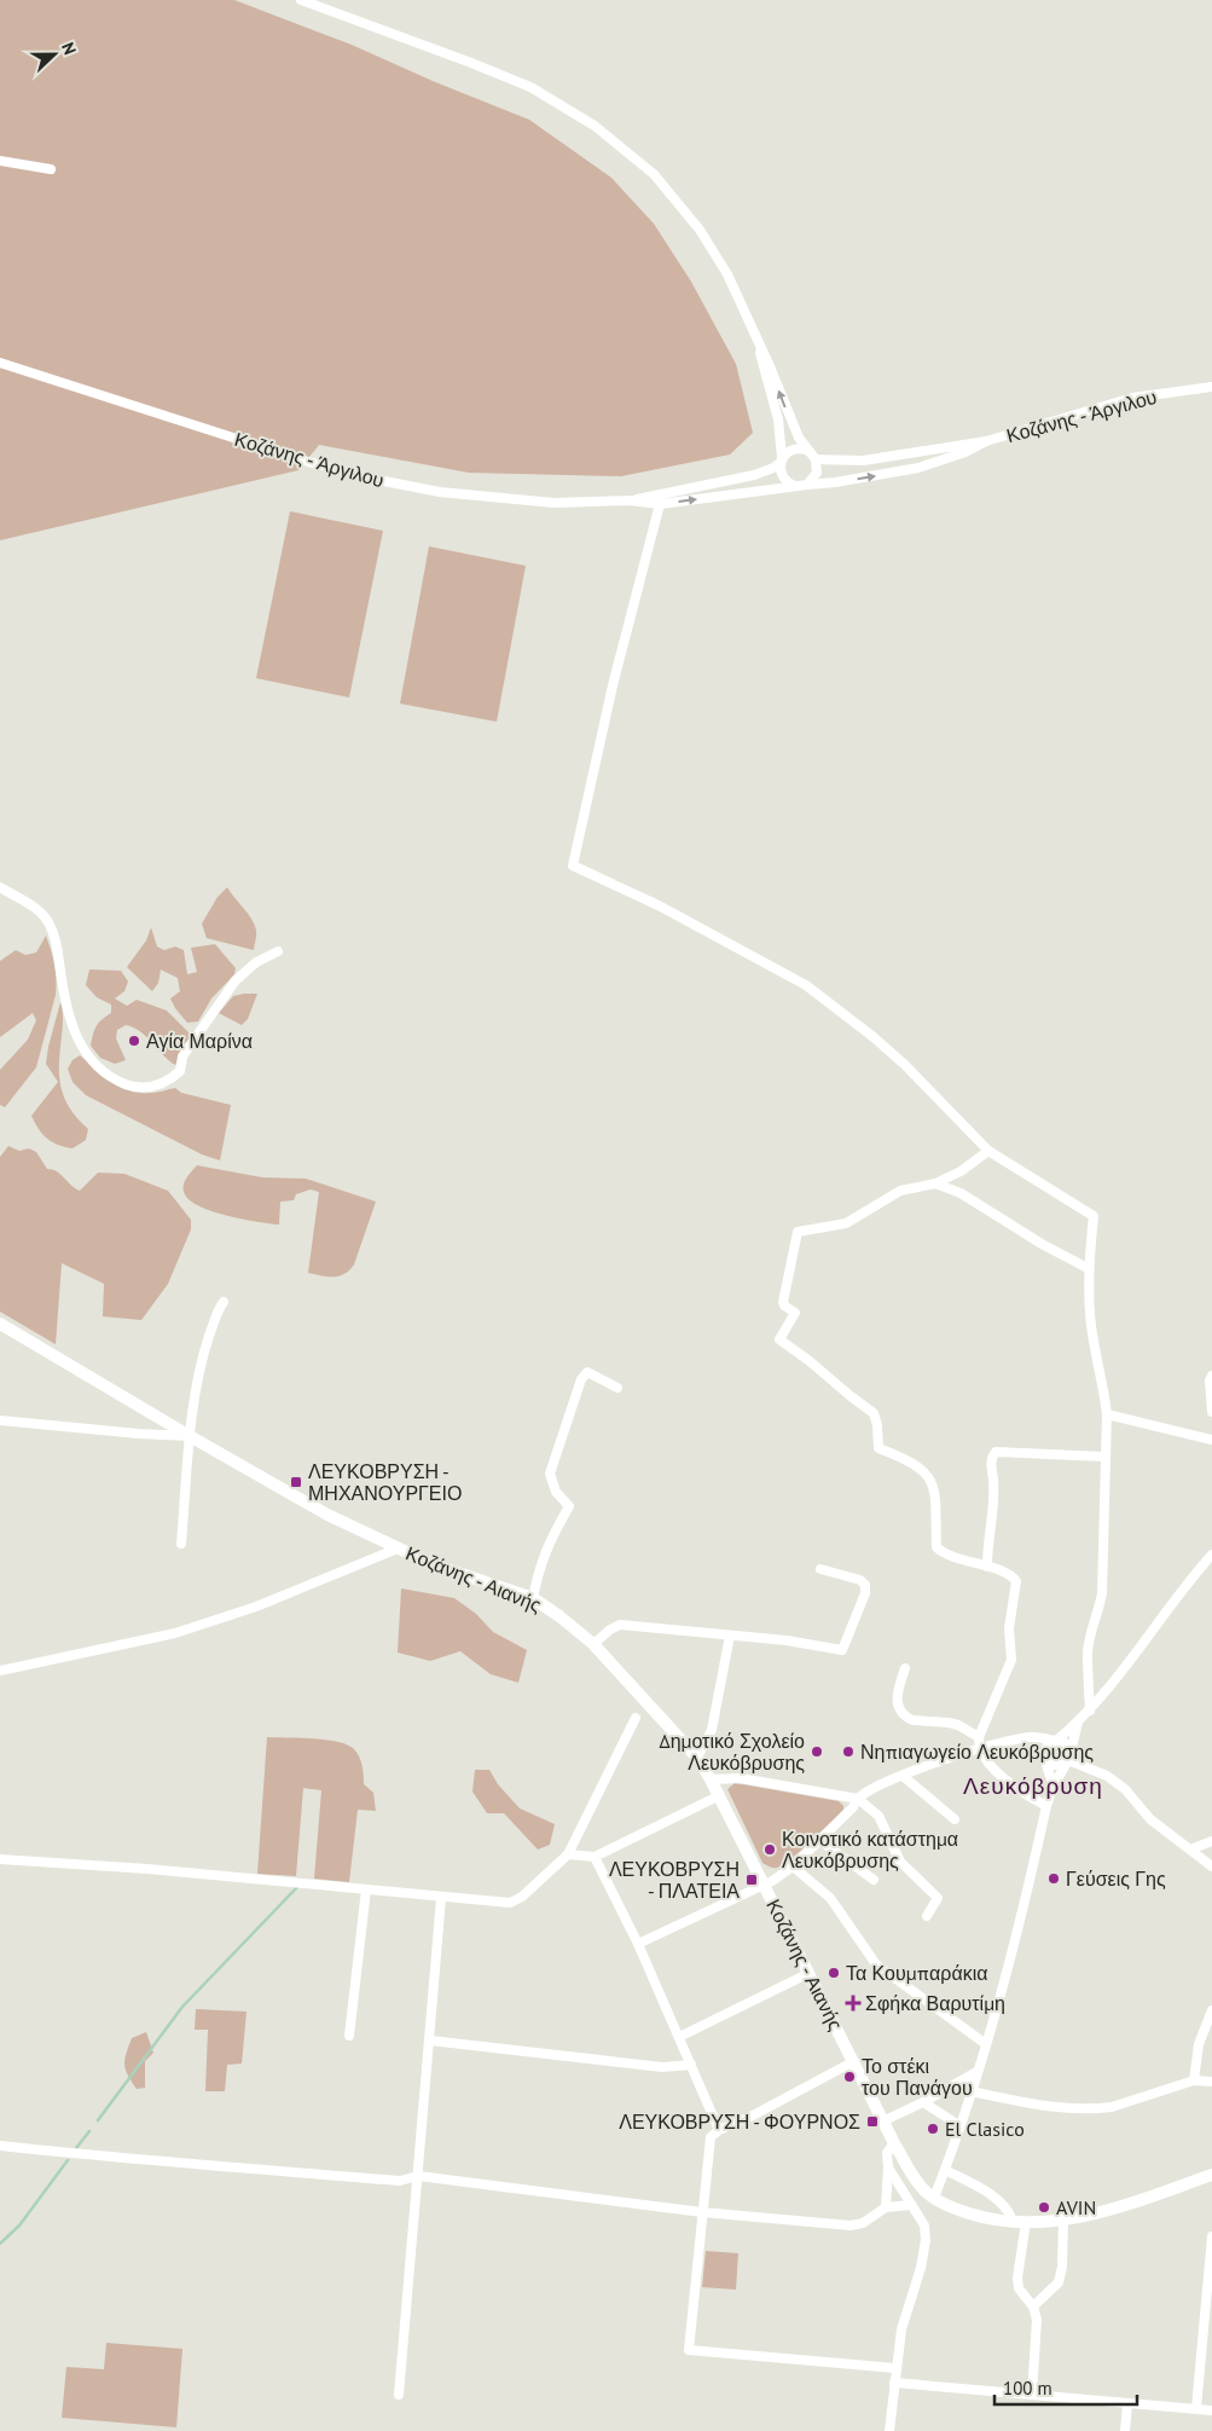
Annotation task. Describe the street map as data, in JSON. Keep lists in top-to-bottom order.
{
  "streets": {
    "main road": ["Κοζάνης - Αιανής"],
    "street": ["Κοζάνης - Άργιλου"]
  },
  "districts": ["Λευκόβρυση"],
  "places": {
    "other": [
      "Αγία Μαρίνα",
      "Δημοτικό Σχολείο Λευκόβρυσης",
      "Νηπιαγωγείο Λευκόβρυσης",
      "Κοινοτικό κατάστημα Λευκόβρυσης",
      "Γεύσεις Γης",
      "Τα Κουμπαράκια",
      "Το στέκι του Πανάγου",
      "El Clasico",
      "AVIN"
    ],
    "transit": ["ΛΕΥΚΟΒΡΥΣΗ - ΜΗΧΑΝΟΥΡΓΕΙΟ", "ΛΕΥΚΟΒΡΥΣΗ - ΠΛΑΤΕΙΑ", "ΛΕΥΚΟΒΡΥΣΗ - ΦΟΥΡΝΟΣ"],
    "health": ["Σφήκα Βαρυτίμη"]
  },
  "scale_bar": "100 m",
  "north": "right"
}
